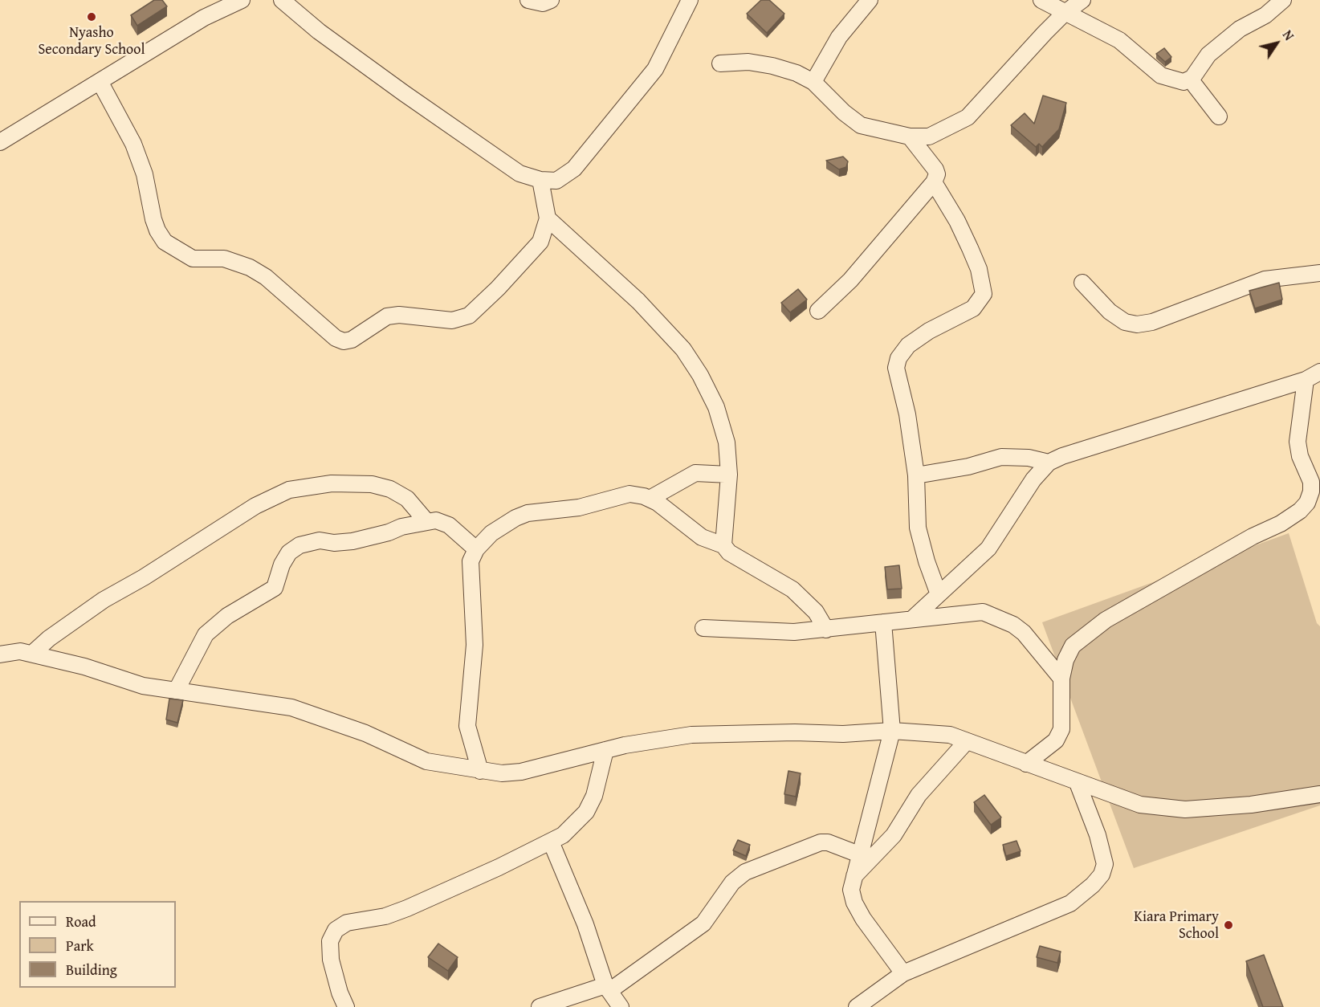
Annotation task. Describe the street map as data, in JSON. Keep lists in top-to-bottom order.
{
  "places": ["Nyasho Secondary School", "Kiara Primary School"],
  "legend": ["Road", "Park", "Building"],
  "north": "top right"
}
